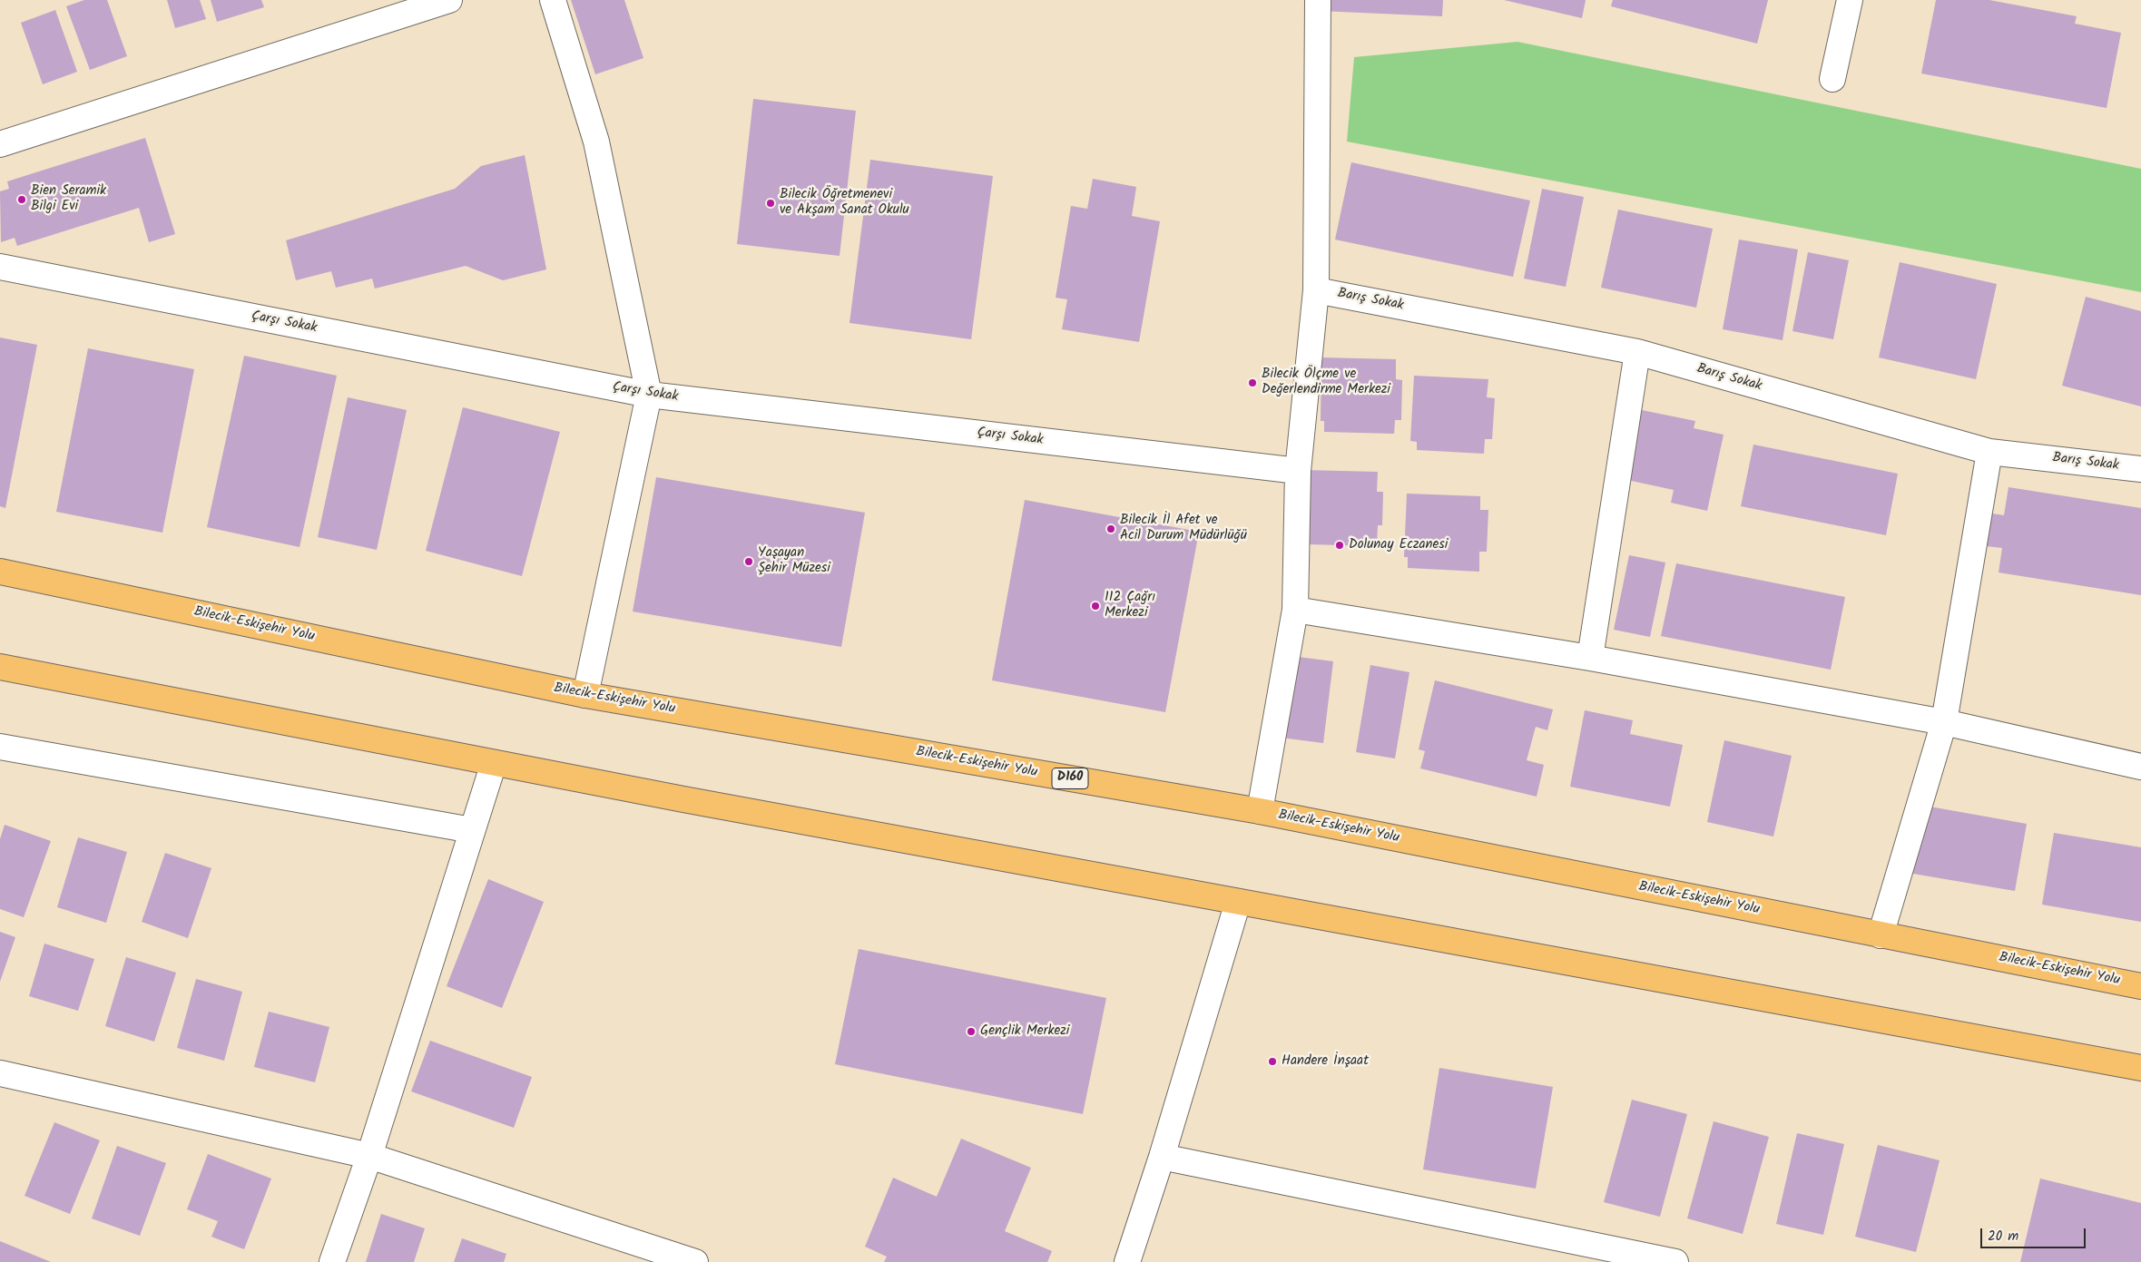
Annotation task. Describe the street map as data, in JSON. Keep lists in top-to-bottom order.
{
  "streets": {
    "main road": ["Bilecik-Eskişehir Yolu", "D160"],
    "street": ["Barış Sokak", "Çarşı Sokak"]
  },
  "places": [
    "Bien Seramik Bilgi Evi",
    "Bilecik Öğretmenevi ve Akşam Sanat Okulu",
    "Bilecik Ölçme ve Değerlendirme Merkezi",
    "Bilecik İl Afet ve Acil Durum Müdürlüğü",
    "Dolunay Eczanesi",
    "Yaşayan Şehir Müzesi",
    "112 Çağrı Merkezi",
    "Gençlik Merkezi",
    "Handere İnşaat"
  ],
  "scale_bar": "20 m"
}
